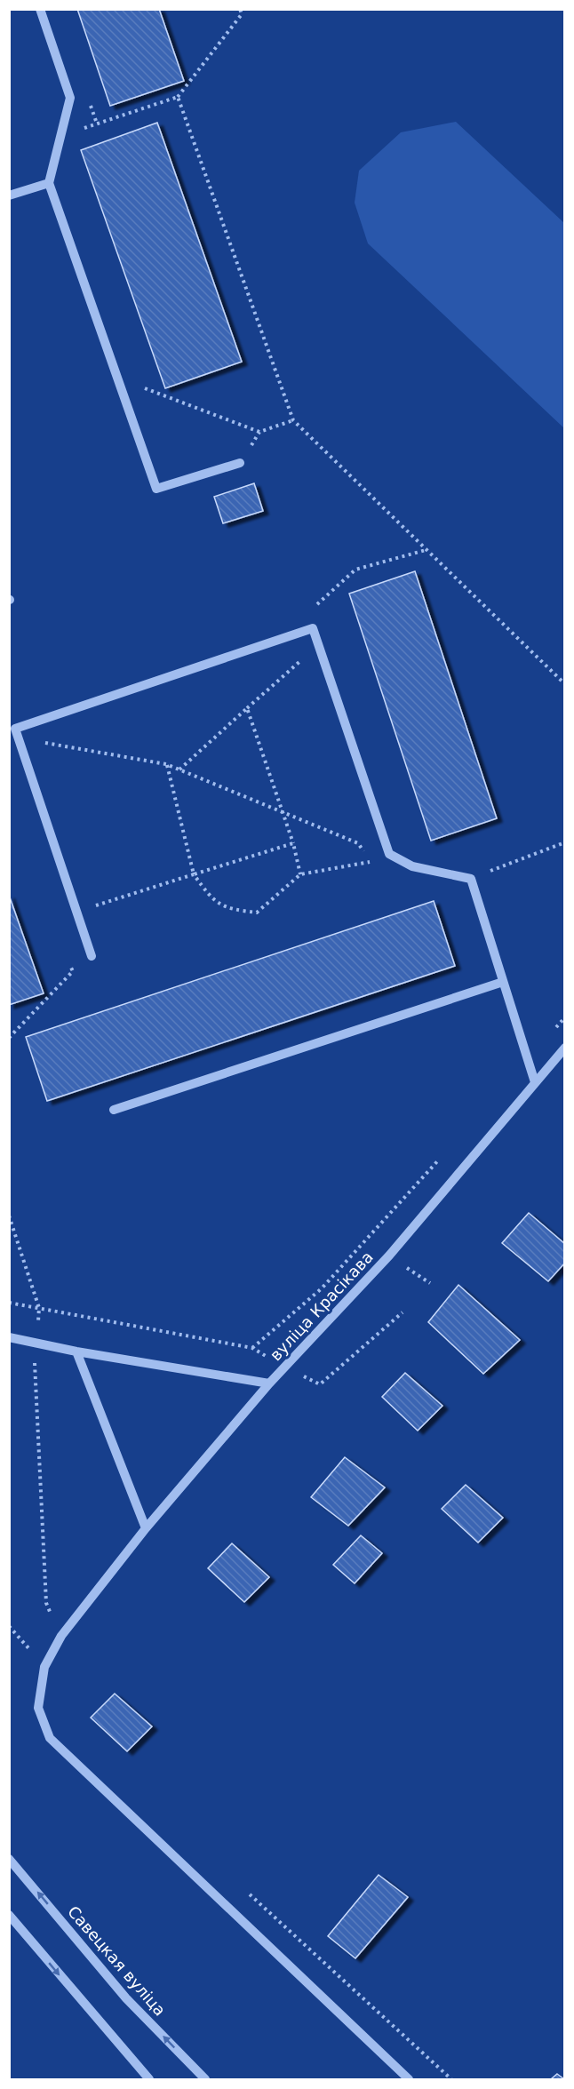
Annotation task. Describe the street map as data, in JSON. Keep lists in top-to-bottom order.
{
  "streets": {
    "street": ["вуліца Красікава", "Савецкая вуліца"]
  }
}
